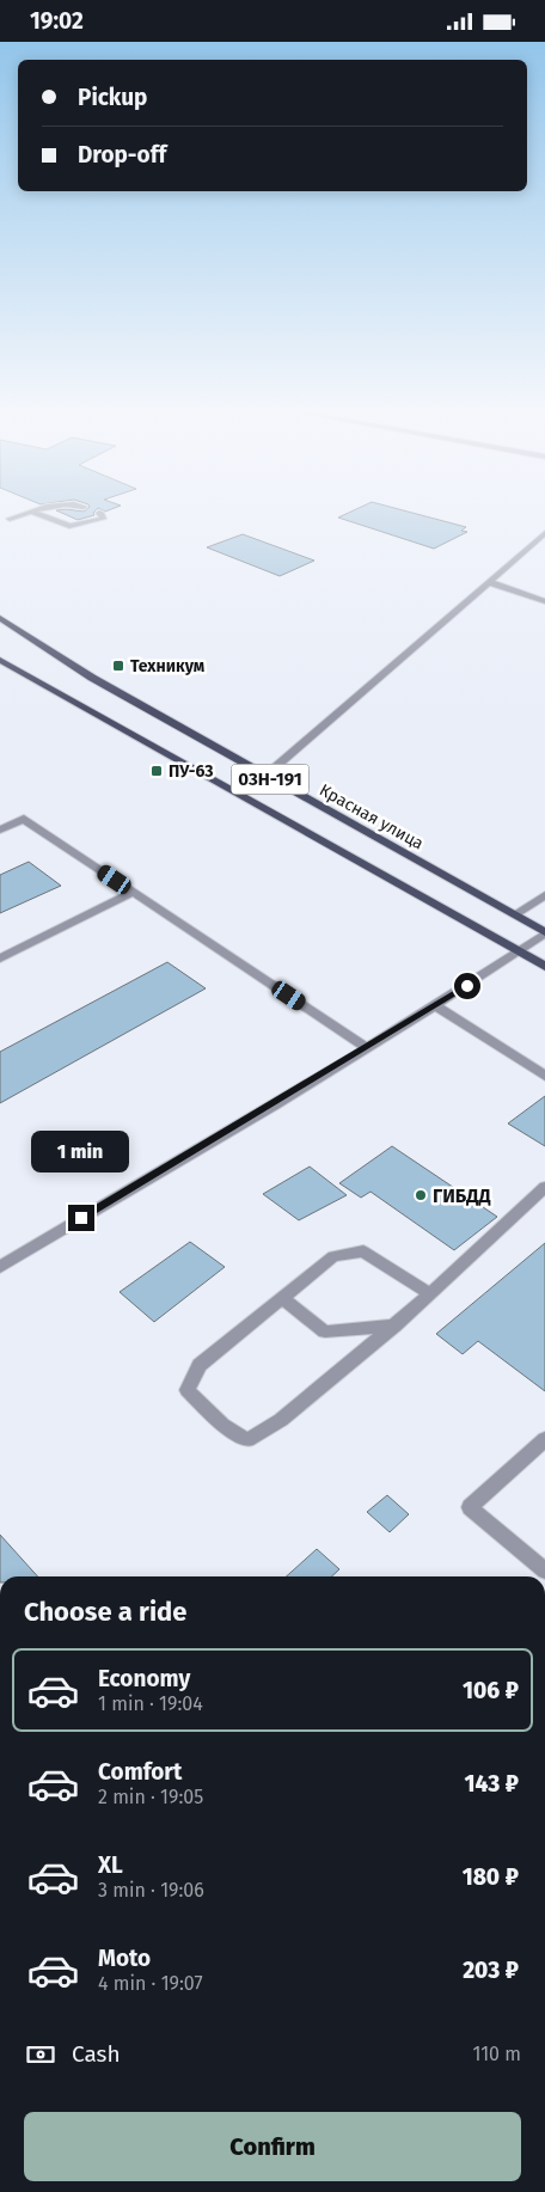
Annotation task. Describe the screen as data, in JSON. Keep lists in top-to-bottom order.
{
  "streets": {
    "main road": ["03Н-191", "Красная улица"]
  },
  "places": {
    "transit": ["Техникум", "ПУ-63"],
    "other": ["ГИБДД"]
  },
  "page": {
    "status": "19:02",
    "banner": ["Pickup", "Drop-off"],
    "bubble": "1 min",
    "heading": "Choose a ride",
    "list": [
      {
        "name": "Economy",
        "note": "1 min · 19:04",
        "value": "106 ₽"
      },
      {
        "name": "Comfort",
        "note": "2 min · 19:05",
        "value": "143 ₽"
      },
      {
        "name": "XL",
        "note": "3 min · 19:06",
        "value": "180 ₽"
      },
      {
        "name": "Moto",
        "note": "4 min · 19:07",
        "value": "203 ₽"
      }
    ],
    "pay": ["Cash", "110 m"],
    "buttons": "Confirm"
  }
}
